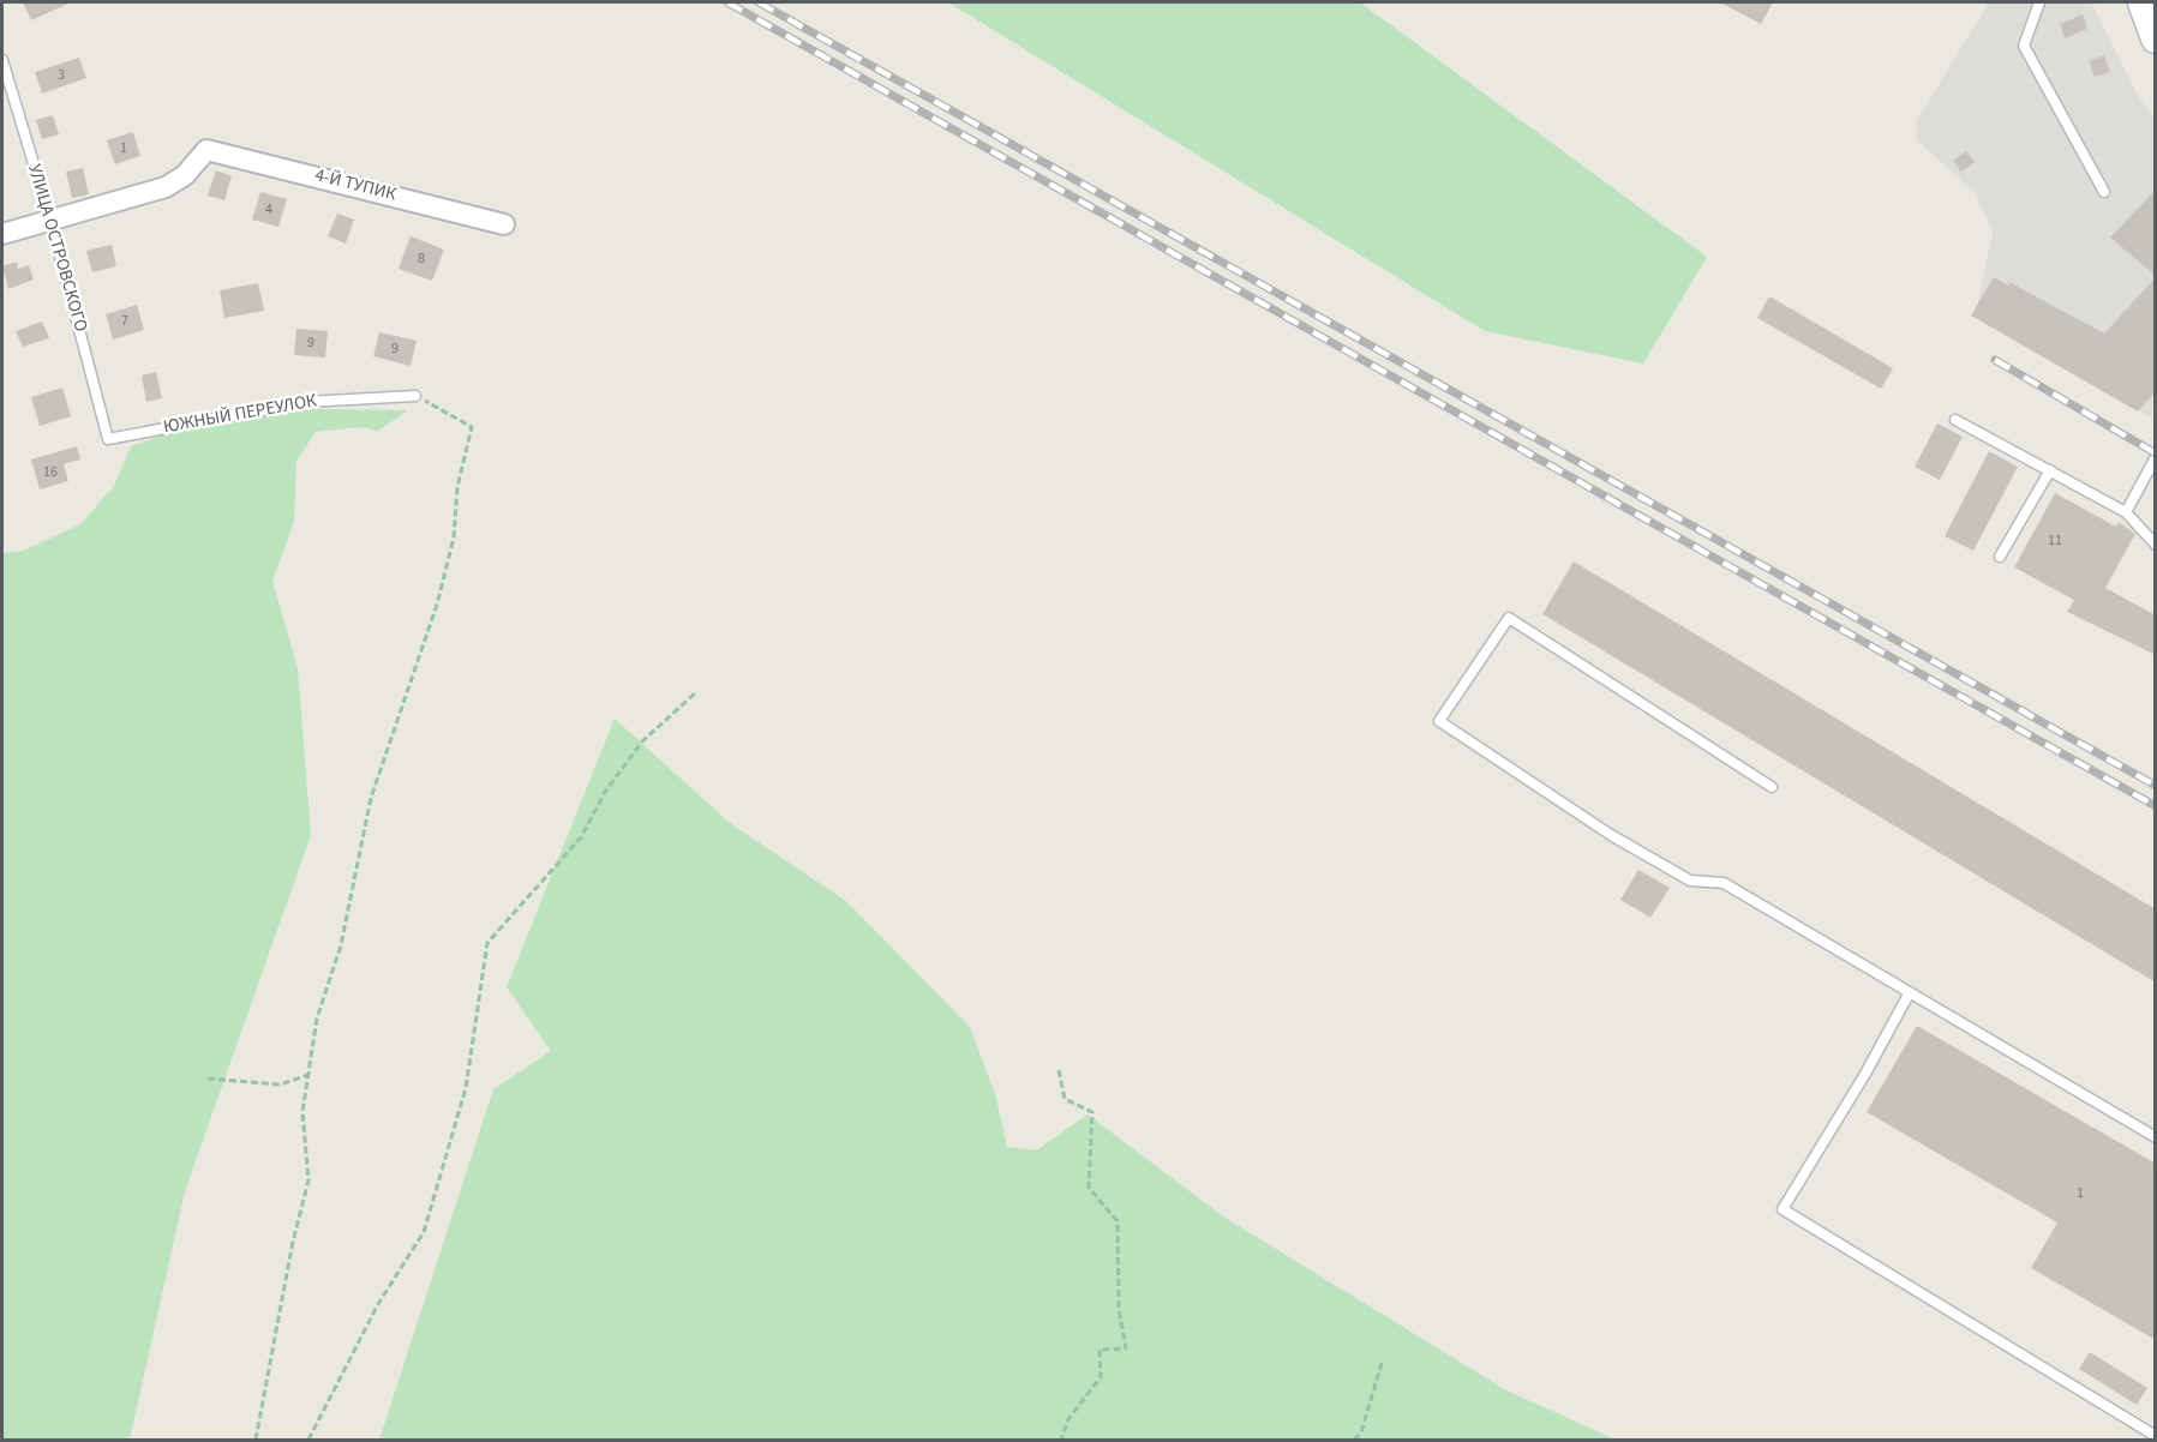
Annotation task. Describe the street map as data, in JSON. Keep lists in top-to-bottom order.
{
  "streets": {
    "street": ["4-Й ТУПИК"],
    "lane": ["УЛИЦА ОСТРОВСКОГО", "ЮЖНЫЙ ПЕРЕУЛОК"]
  },
  "crossings": [
    ["4-Й ТУПИК", "УЛИЦА ОСТРОВСКОГО"],
    ["УЛИЦА ОСТРОВСКОГО", "ЮЖНЫЙ ПЕРЕУЛОК"]
  ],
  "house_numbers": [
    "3",
    "1",
    "4",
    "8",
    "7",
    "9",
    "9",
    "16",
    "11",
    "1"
  ]
}
